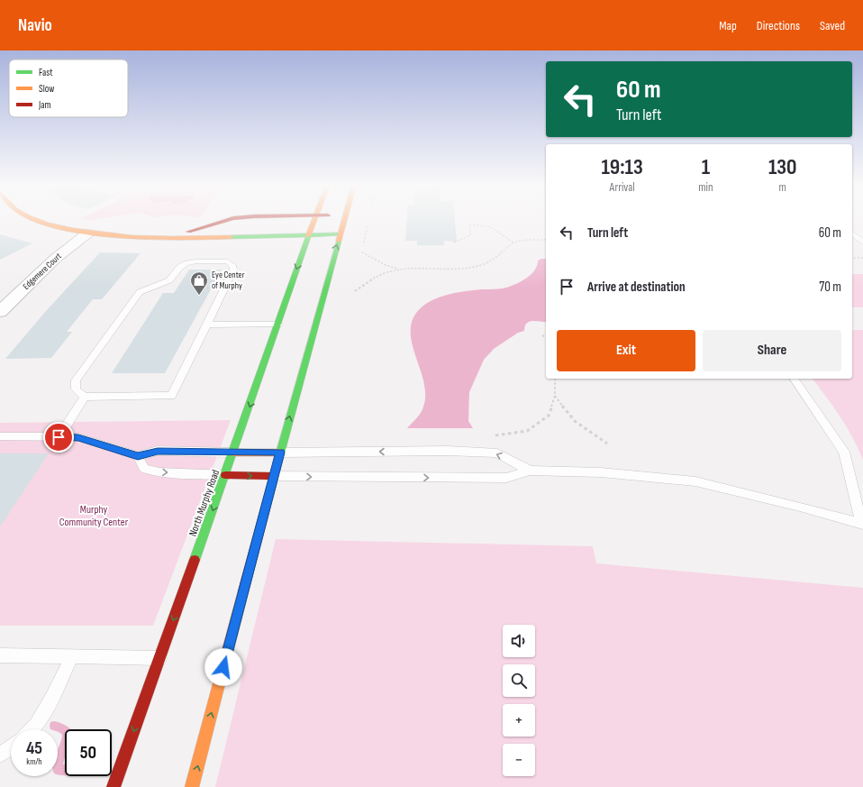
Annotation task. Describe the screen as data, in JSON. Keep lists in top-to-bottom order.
{
  "streets": {
    "main road": ["North Murphy Road"],
    "street": ["Edgemere Court"]
  },
  "parks": ["Murphy Community Center"],
  "places": {
    "shop": ["Eye Center of Murphy"]
  },
  "legend": ["Fast", "Slow", "Jam"],
  "page": {
    "header": "Navio",
    "nav": ["Map", "Directions", "Saved"],
    "turn": ["60 m", "Turn left"],
    "eta": [
      "19:13",
      "Arrival",
      "1",
      "min",
      "130",
      "m"
    ],
    "list": [
      {
        "name": "Turn left",
        "value": "60 m"
      },
      {
        "name": "Arrive at destination",
        "value": "70 m"
      }
    ],
    "buttons": ["Exit", "Share"],
    "map_buttons": ["+", "−"],
    "speed": "45 km/h",
    "limit": "50"
  }
}
